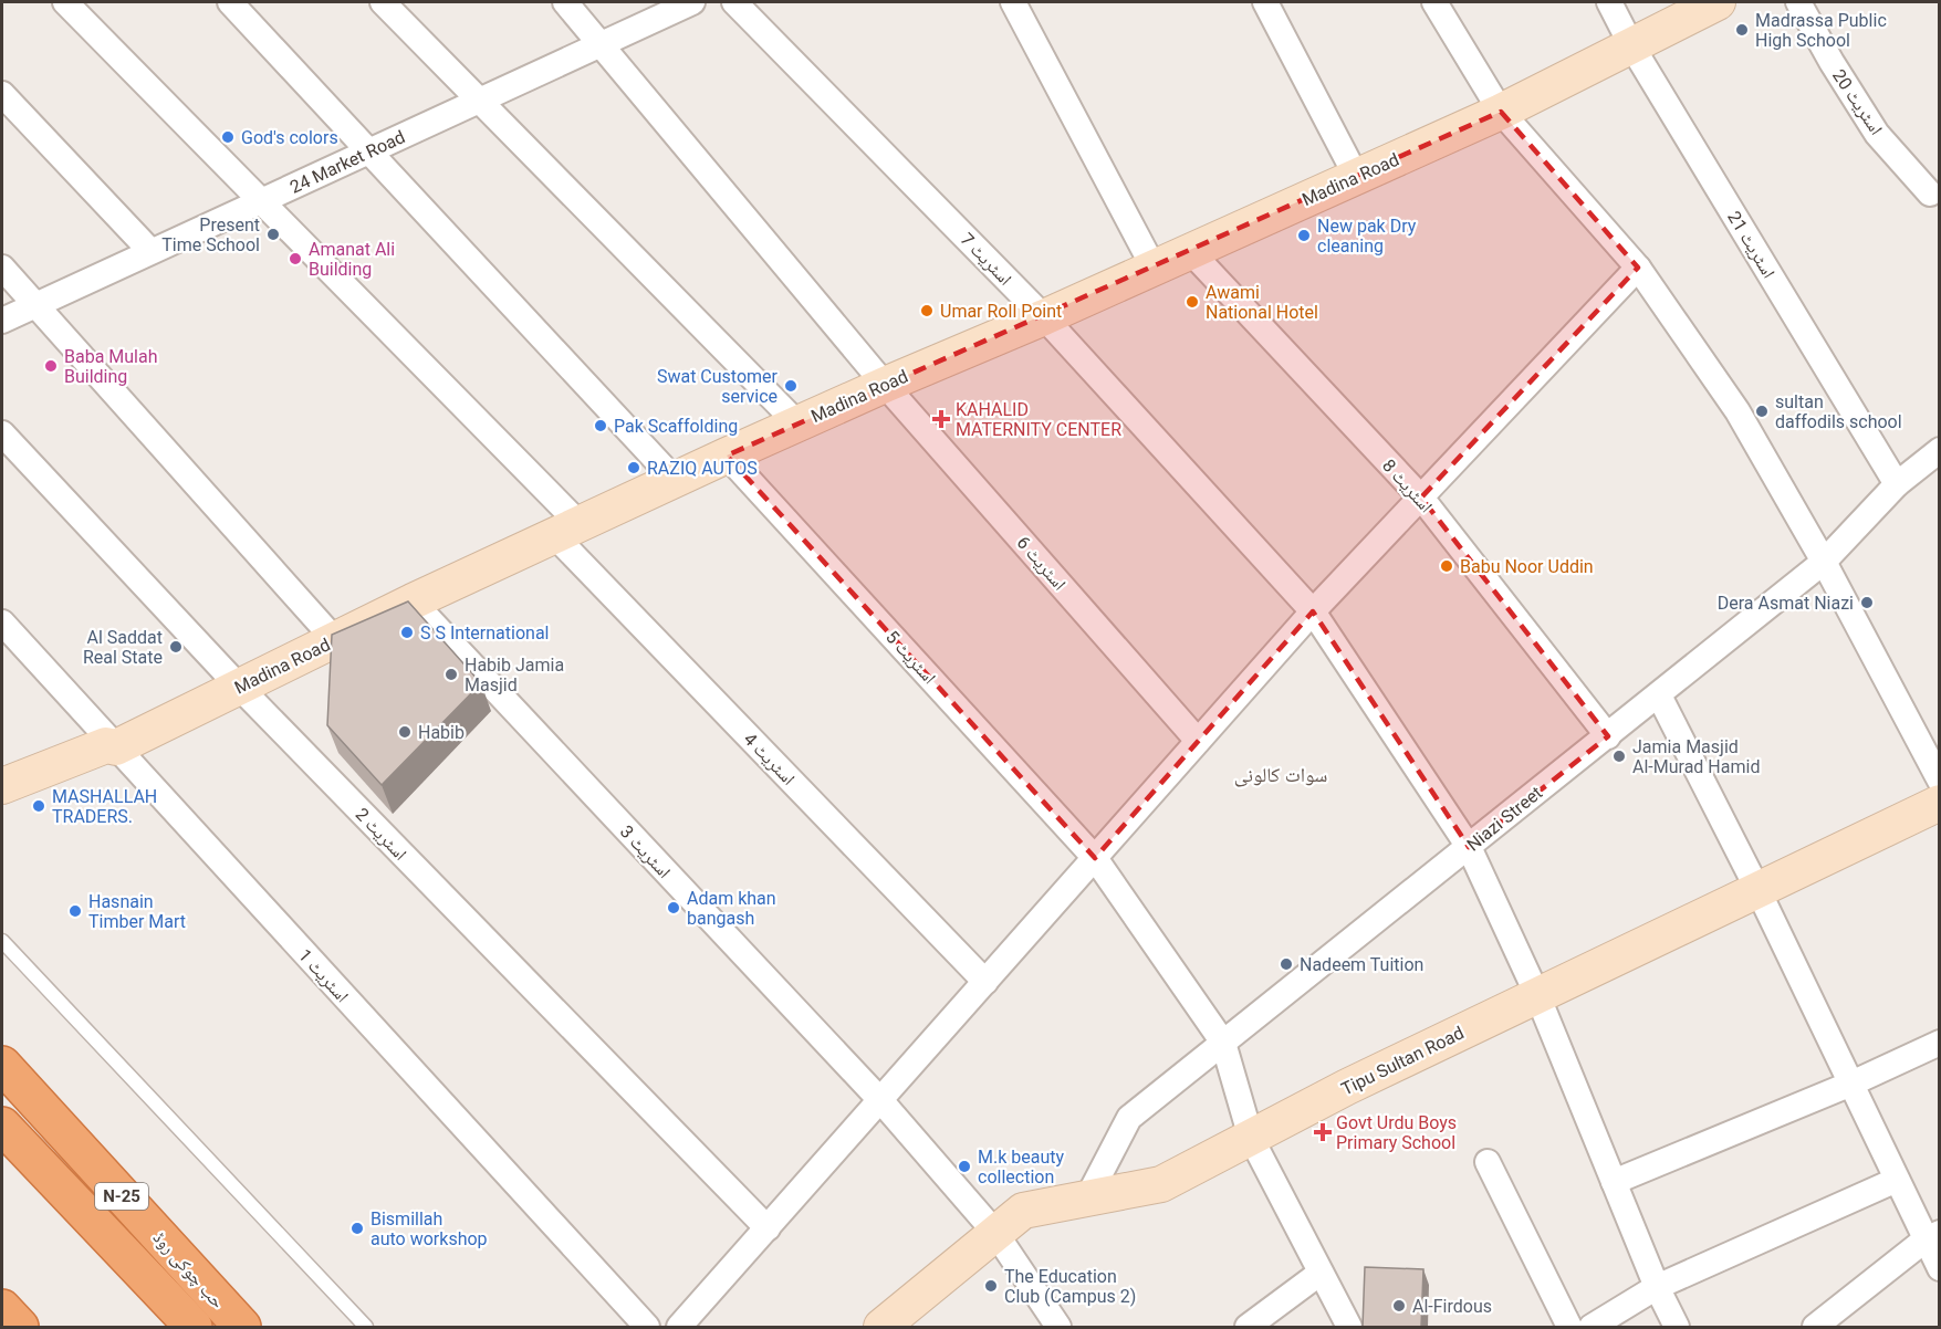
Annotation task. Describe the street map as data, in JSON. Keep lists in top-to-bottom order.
{
  "streets": {
    "highway": ["N-25", "حب چوکی روڈ"],
    "street": [
      "اسٹریٹ 20",
      "24 Market Road",
      "Madina Road",
      "اسٹریٹ 21",
      "اسٹریٹ 7",
      "اسٹریٹ 8",
      "اسٹریٹ 6",
      "اسٹریٹ 5",
      "اسٹریٹ 4",
      "Niazi Street",
      "اسٹریٹ 2",
      "اسٹریٹ 3",
      "اسٹریٹ 1",
      "Tipu Sultan Road"
    ]
  },
  "crossings": [
    ["24 Market Road", "اسٹریٹ 6"],
    ["24 Market Road", "اسٹریٹ 4"],
    ["Madina Road", "اسٹریٹ 21"],
    ["Madina Road", "اسٹریٹ 7"],
    ["Madina Road", "اسٹریٹ 8"],
    ["Madina Road", "اسٹریٹ 6"],
    ["Madina Road", "اسٹریٹ 5"],
    ["Madina Road", "اسٹریٹ 4"],
    ["Madina Road", "اسٹریٹ 2"],
    ["Madina Road", "اسٹریٹ 3"],
    ["Madina Road", "اسٹریٹ 1"],
    ["اسٹریٹ 21", "Niazi Street"],
    ["اسٹریٹ 7", "Niazi Street"],
    ["اسٹریٹ 7", "Tipu Sultan Road"],
    ["اسٹریٹ 8", "Niazi Street"],
    ["اسٹریٹ 5", "Niazi Street"],
    ["اسٹریٹ 5", "Tipu Sultan Road"],
    ["Niazi Street", "Tipu Sultan Road"],
    ["اسٹریٹ 3", "Tipu Sultan Road"]
  ],
  "districts": ["سوات کالونی"],
  "places": {
    "other": [
      "Madrassa Public High School",
      "God's colors",
      "Present Time School",
      "New pak Dry cleaning",
      "Amanat Ali Building",
      "Awami National Hotel",
      "Umar Roll Point",
      "Baba Mulah Building",
      "Swat Customer service",
      "sultan daffodils school",
      "Pak Scaffolding",
      "RAZIQ AUTOS",
      "Babu Noor Uddin",
      "Dera Asmat Niazi",
      "S S International",
      "Al Saddat Real State",
      "Habib Jamia Masjid",
      "Habib",
      "Jamia Masjid Al-Murad Hamid",
      "MASHALLAH TRADERS.",
      "Adam khan bangash",
      "Hasnain Timber Mart",
      "Nadeem Tuition",
      "M.k beauty collection",
      "Bismillah auto workshop",
      "The Education Club (Campus 2)",
      "Al-Firdous"
    ],
    "health": ["KAHALID MATERNITY CENTER", "Govt Urdu Boys Primary School"]
  }
}
